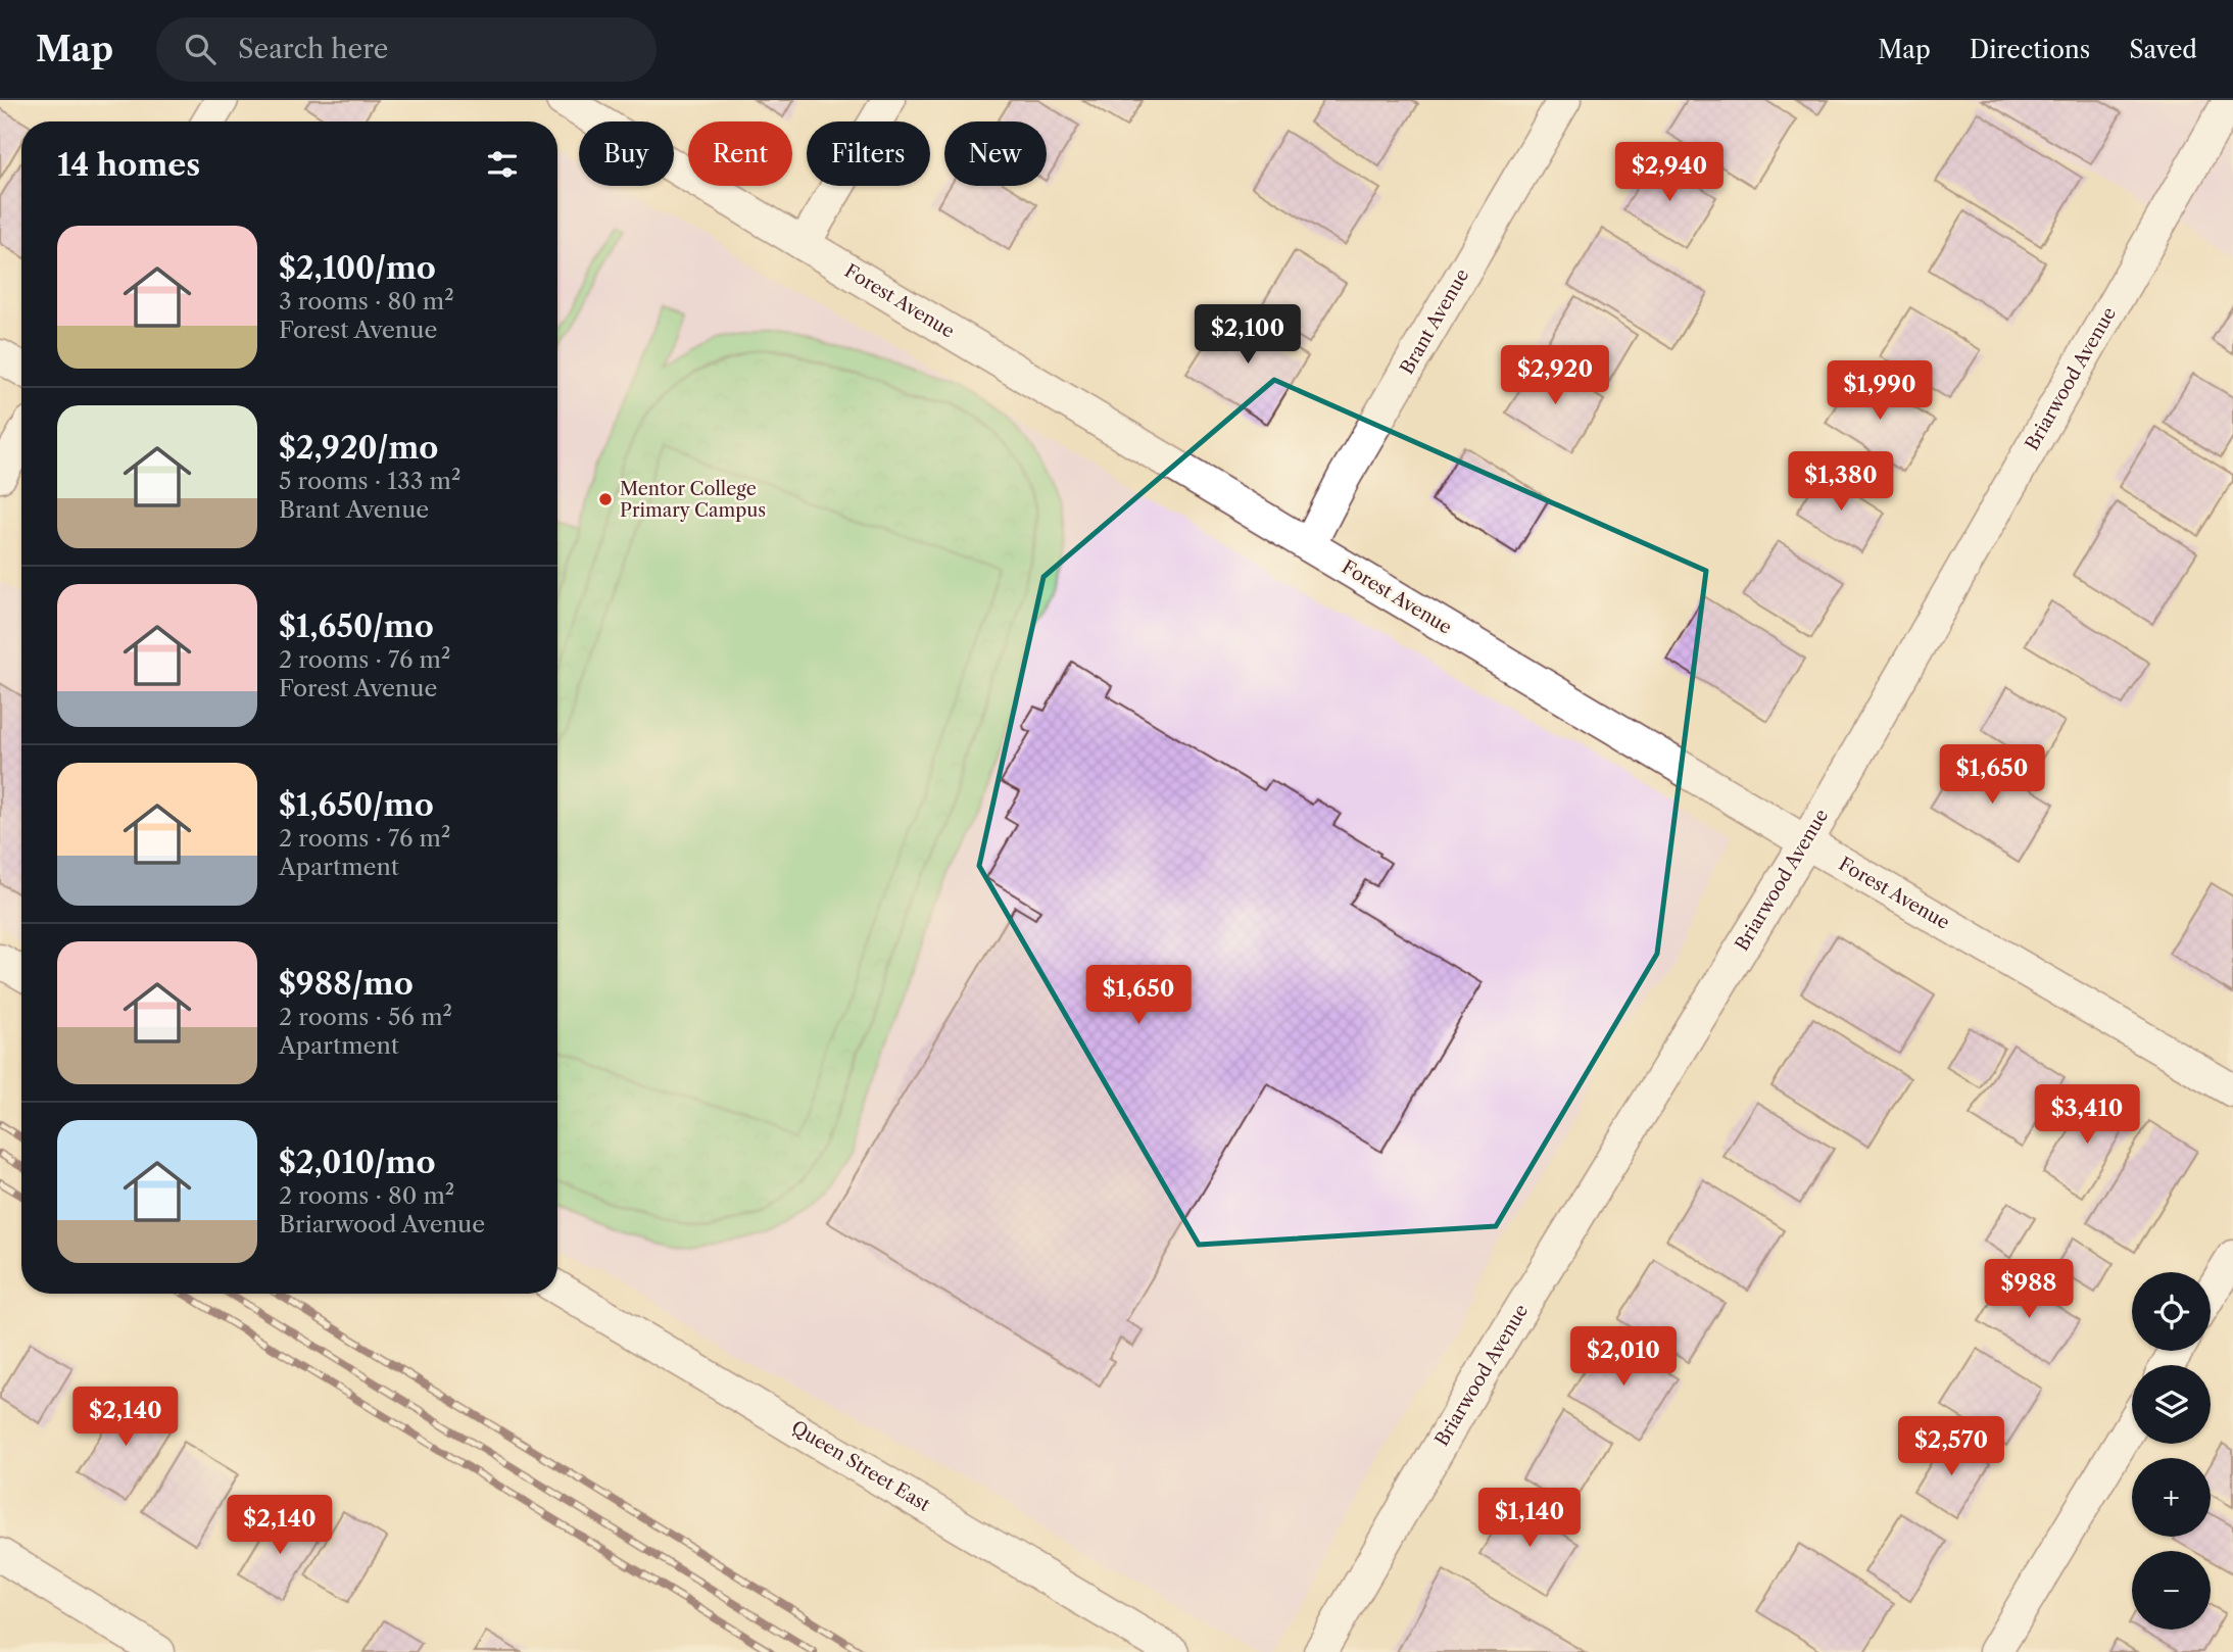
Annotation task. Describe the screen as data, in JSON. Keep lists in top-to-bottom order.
{
  "streets": {
    "street": [
      "Forest Avenue",
      "Brant Avenue",
      "Briarwood Avenue",
      "Queen Street East"
    ]
  },
  "crossings": [
    ["Forest Avenue", "Brant Avenue"],
    ["Forest Avenue", "Briarwood Avenue"]
  ],
  "places": ["Mentor College Primary Campus"],
  "page": {
    "header": "Map",
    "search": "Search here",
    "nav": ["Map", "Directions", "Saved"],
    "chip": [
      "Buy",
      "Rent",
      "Filters",
      "New"
    ],
    "heading": "14 homes",
    "price": [
      "$2,940",
      "$2,100",
      "$2,920",
      "$1,990",
      "$1,380",
      "$1,650",
      "$1,650",
      "$3,410",
      "$988",
      "$2,010",
      "$2,140",
      "$2,570",
      "$1,140",
      "$2,140"
    ],
    "list": [
      {
        "name": "$2,100/mo",
        "note": "3 rooms · 80 m² · Forest Avenue"
      },
      {
        "name": "$2,920/mo",
        "note": "5 rooms · 133 m² · Brant Avenue"
      },
      {
        "name": "$1,650/mo",
        "note": "2 rooms · 76 m² · Forest Avenue"
      },
      {
        "name": "$1,650/mo",
        "note": "2 rooms · 76 m² · Apartment"
      },
      {
        "name": "$988/mo",
        "note": "2 rooms · 56 m² · Apartment"
      },
      {
        "name": "$2,010/mo",
        "note": "2 rooms · 80 m² · Briarwood Avenue"
      }
    ],
    "map_buttons": ["+", "−"]
  }
}
